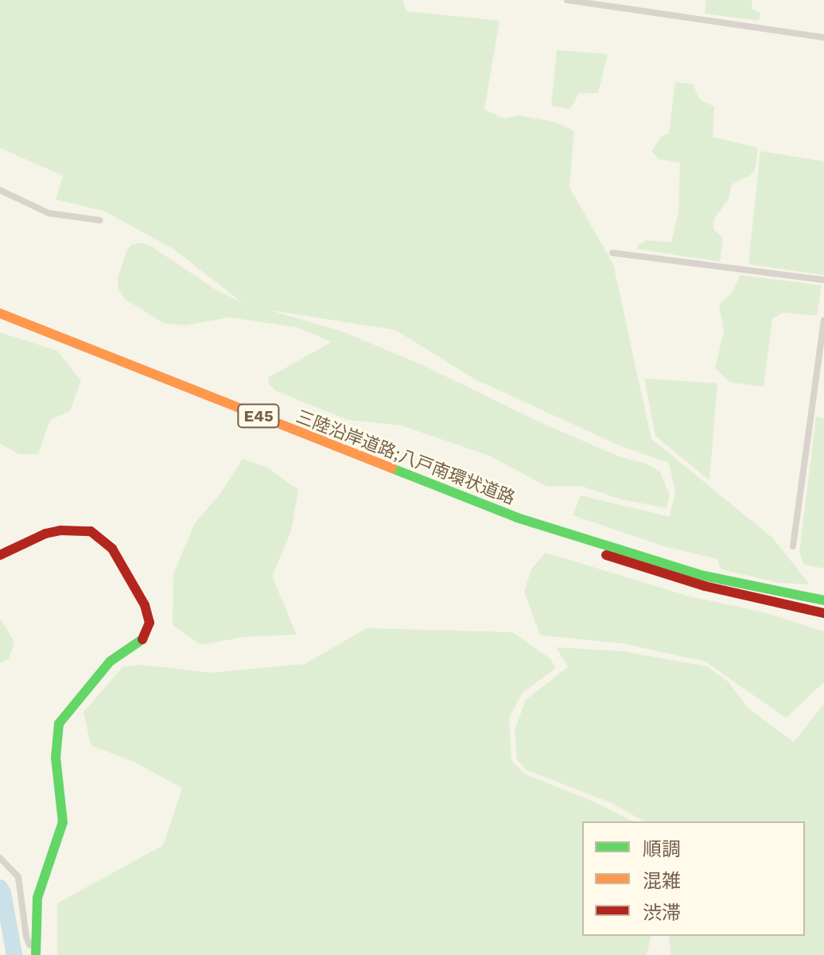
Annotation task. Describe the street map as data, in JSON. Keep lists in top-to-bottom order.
{
  "streets": {
    "main road": ["E45", "三陸沿岸道路;八戸南環状道路"]
  },
  "legend": ["順調", "混雑", "渋滞"]
}
